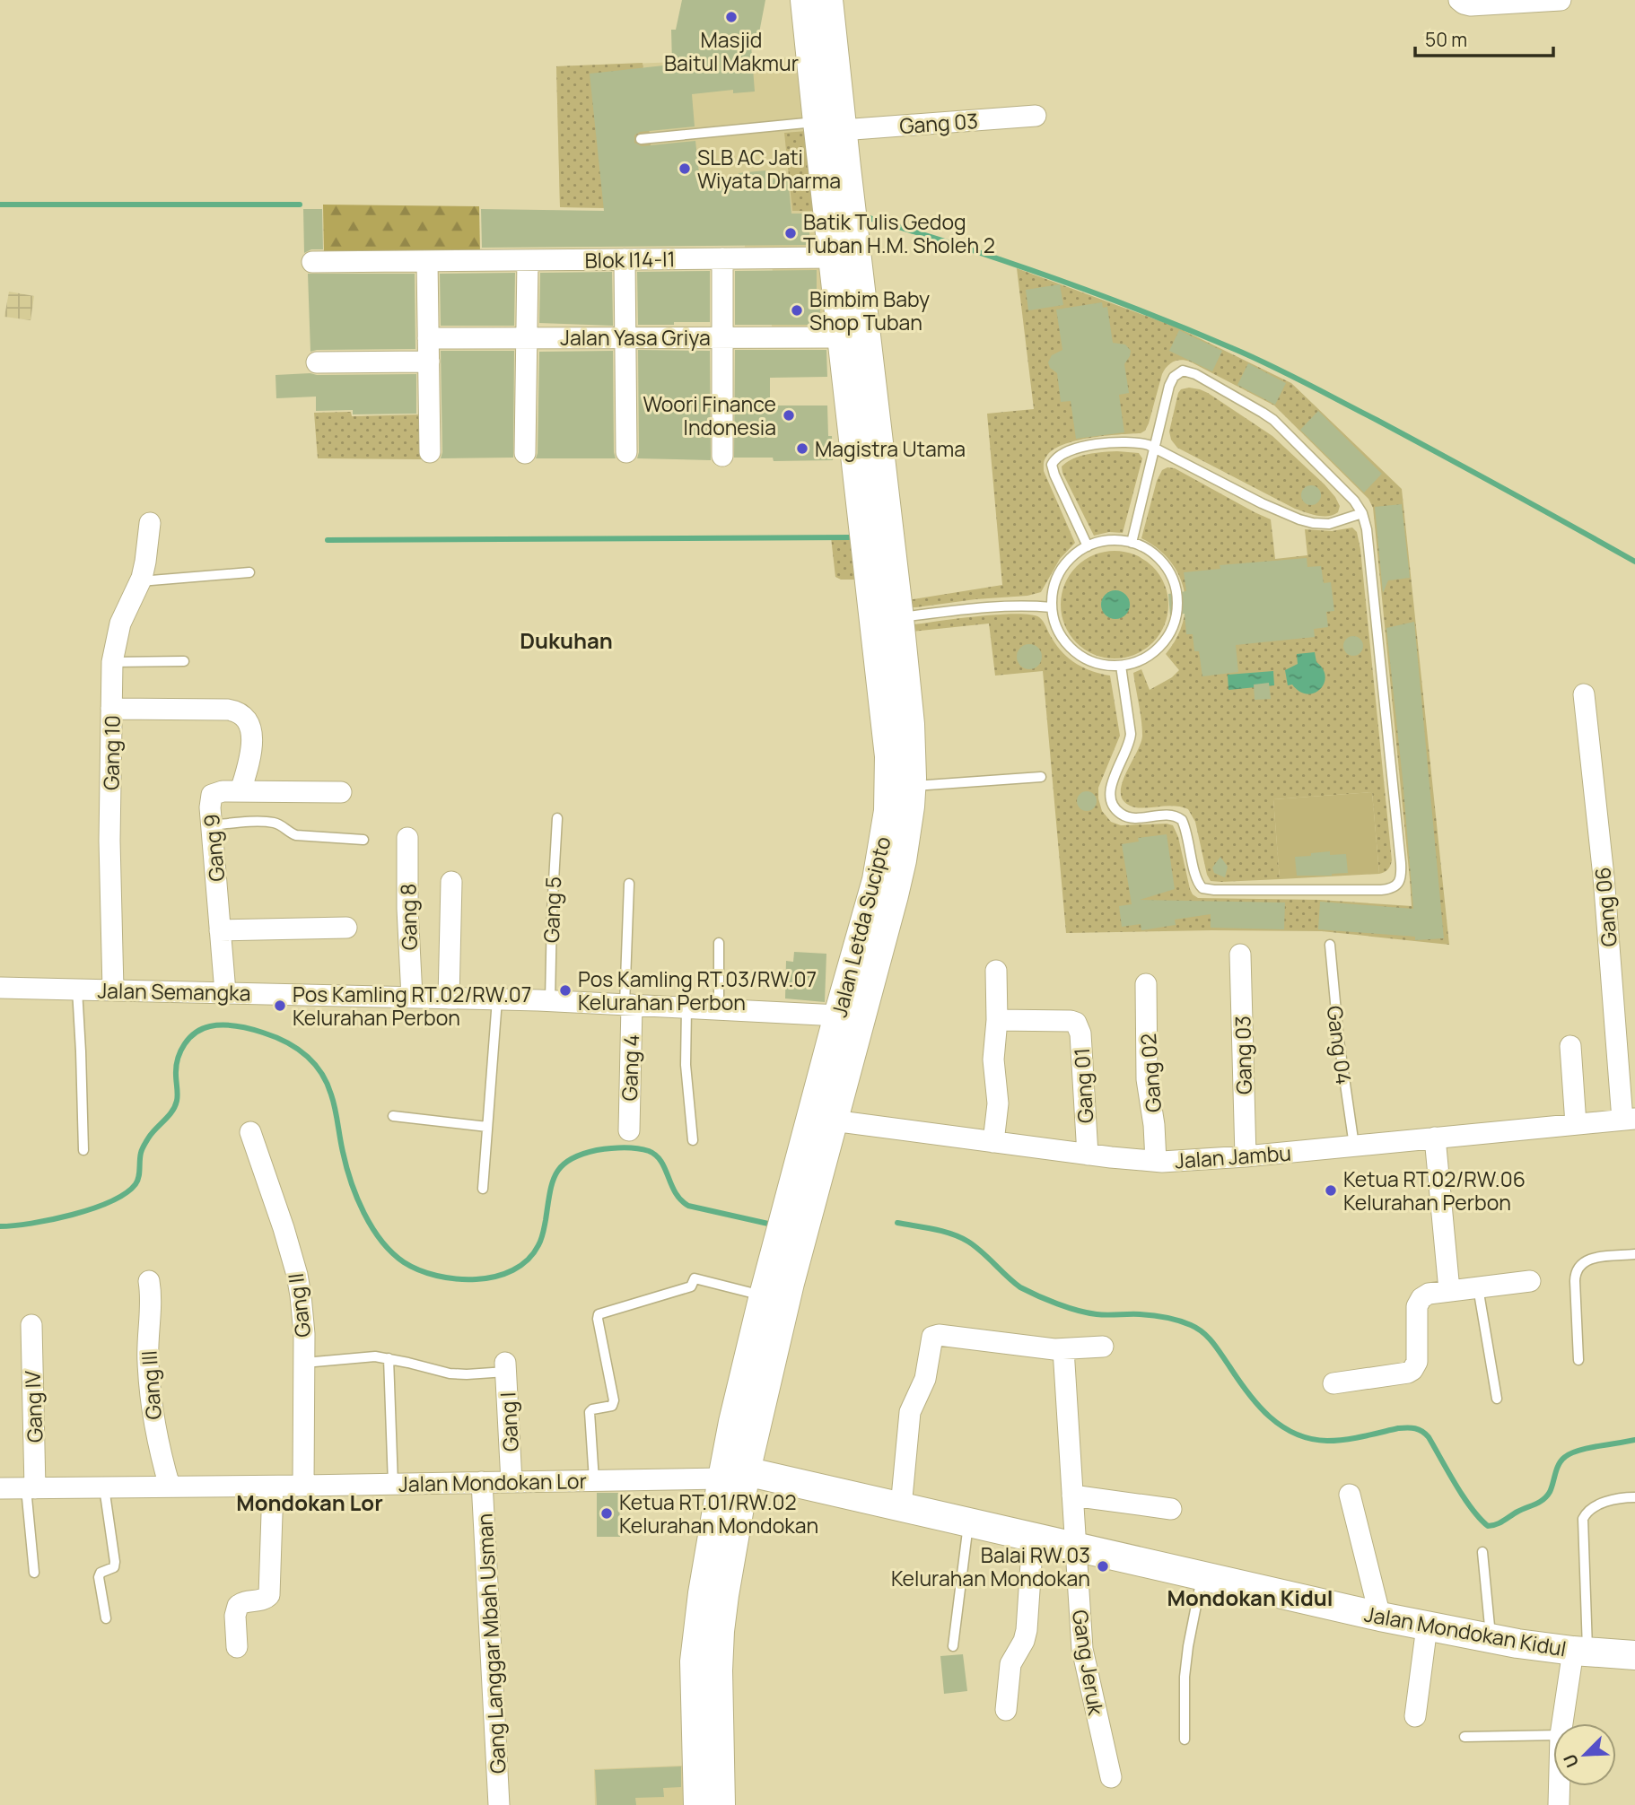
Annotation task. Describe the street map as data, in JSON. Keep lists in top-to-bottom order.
{
  "streets": {
    "main road": ["Jalan Letda Sucipto", "Jalan Mondokan Kidul"],
    "street": [
      "Gang 03",
      "Blok I14-I1",
      "Jalan Yasa Griya",
      "Gang 10",
      "Gang 9",
      "Gang 06",
      "Gang 8",
      "Jalan Semangka",
      "Gang 4",
      "Gang 02",
      "Gang 01",
      "Jalan Jambu",
      "Gang II",
      "Gang III",
      "Gang IV",
      "Gang I",
      "Jalan Mondokan Lor",
      "Gang Langgar Mbah Usman",
      "Gang Jeruk"
    ],
    "lane": ["Gang 5", "Gang 04"]
  },
  "crossings": [
    ["Gang 03", "Jalan Letda Sucipto"],
    ["Gang 03", "Jalan Jambu"],
    ["Blok I14-I1", "Jalan Letda Sucipto"],
    ["Jalan Yasa Griya", "Jalan Letda Sucipto"],
    ["Gang 10", "Jalan Semangka"],
    ["Gang 9", "Jalan Semangka"],
    ["Gang 06", "Jalan Jambu"],
    ["Gang 5", "Jalan Semangka"],
    ["Gang 8", "Jalan Semangka"],
    ["Jalan Letda Sucipto", "Jalan Semangka"],
    ["Jalan Letda Sucipto", "Jalan Jambu"],
    ["Jalan Letda Sucipto", "Jalan Mondokan Lor"],
    ["Jalan Letda Sucipto", "Jalan Mondokan Kidul"],
    ["Jalan Semangka", "Gang 4"],
    ["Gang 04", "Jalan Jambu"],
    ["Gang 02", "Jalan Jambu"],
    ["Gang 01", "Jalan Jambu"],
    ["Gang II", "Jalan Mondokan Lor"],
    ["Gang III", "Jalan Mondokan Lor"],
    ["Gang IV", "Jalan Mondokan Lor"],
    ["Gang I", "Jalan Mondokan Lor"],
    ["Jalan Mondokan Lor", "Jalan Mondokan Kidul"],
    ["Jalan Mondokan Lor", "Gang Langgar Mbah Usman"],
    ["Jalan Mondokan Kidul", "Gang Jeruk"]
  ],
  "districts": ["Dukuhan", "Mondokan Lor", "Mondokan Kidul"],
  "places": [
    "Masjid Baitul Makmur",
    "SLB AC Jati Wiyata Dharma",
    "Batik Tulis Gedog Tuban H.M. Sholeh 2",
    "Bimbim Baby Shop Tuban",
    "Woori Finance Indonesia",
    "Magistra Utama",
    "Pos Kamling RT.03/RW.07 Kelurahan Perbon",
    "Pos Kamling RT.02/RW.07 Kelurahan Perbon",
    "Ketua RT.02/RW.06 Kelurahan Perbon",
    "Ketua RT.01/RW.02 Kelurahan Mondokan",
    "Balai RW.03 Kelurahan Mondokan"
  ],
  "scale_bar": "50 m",
  "north": "bottom left"
}
